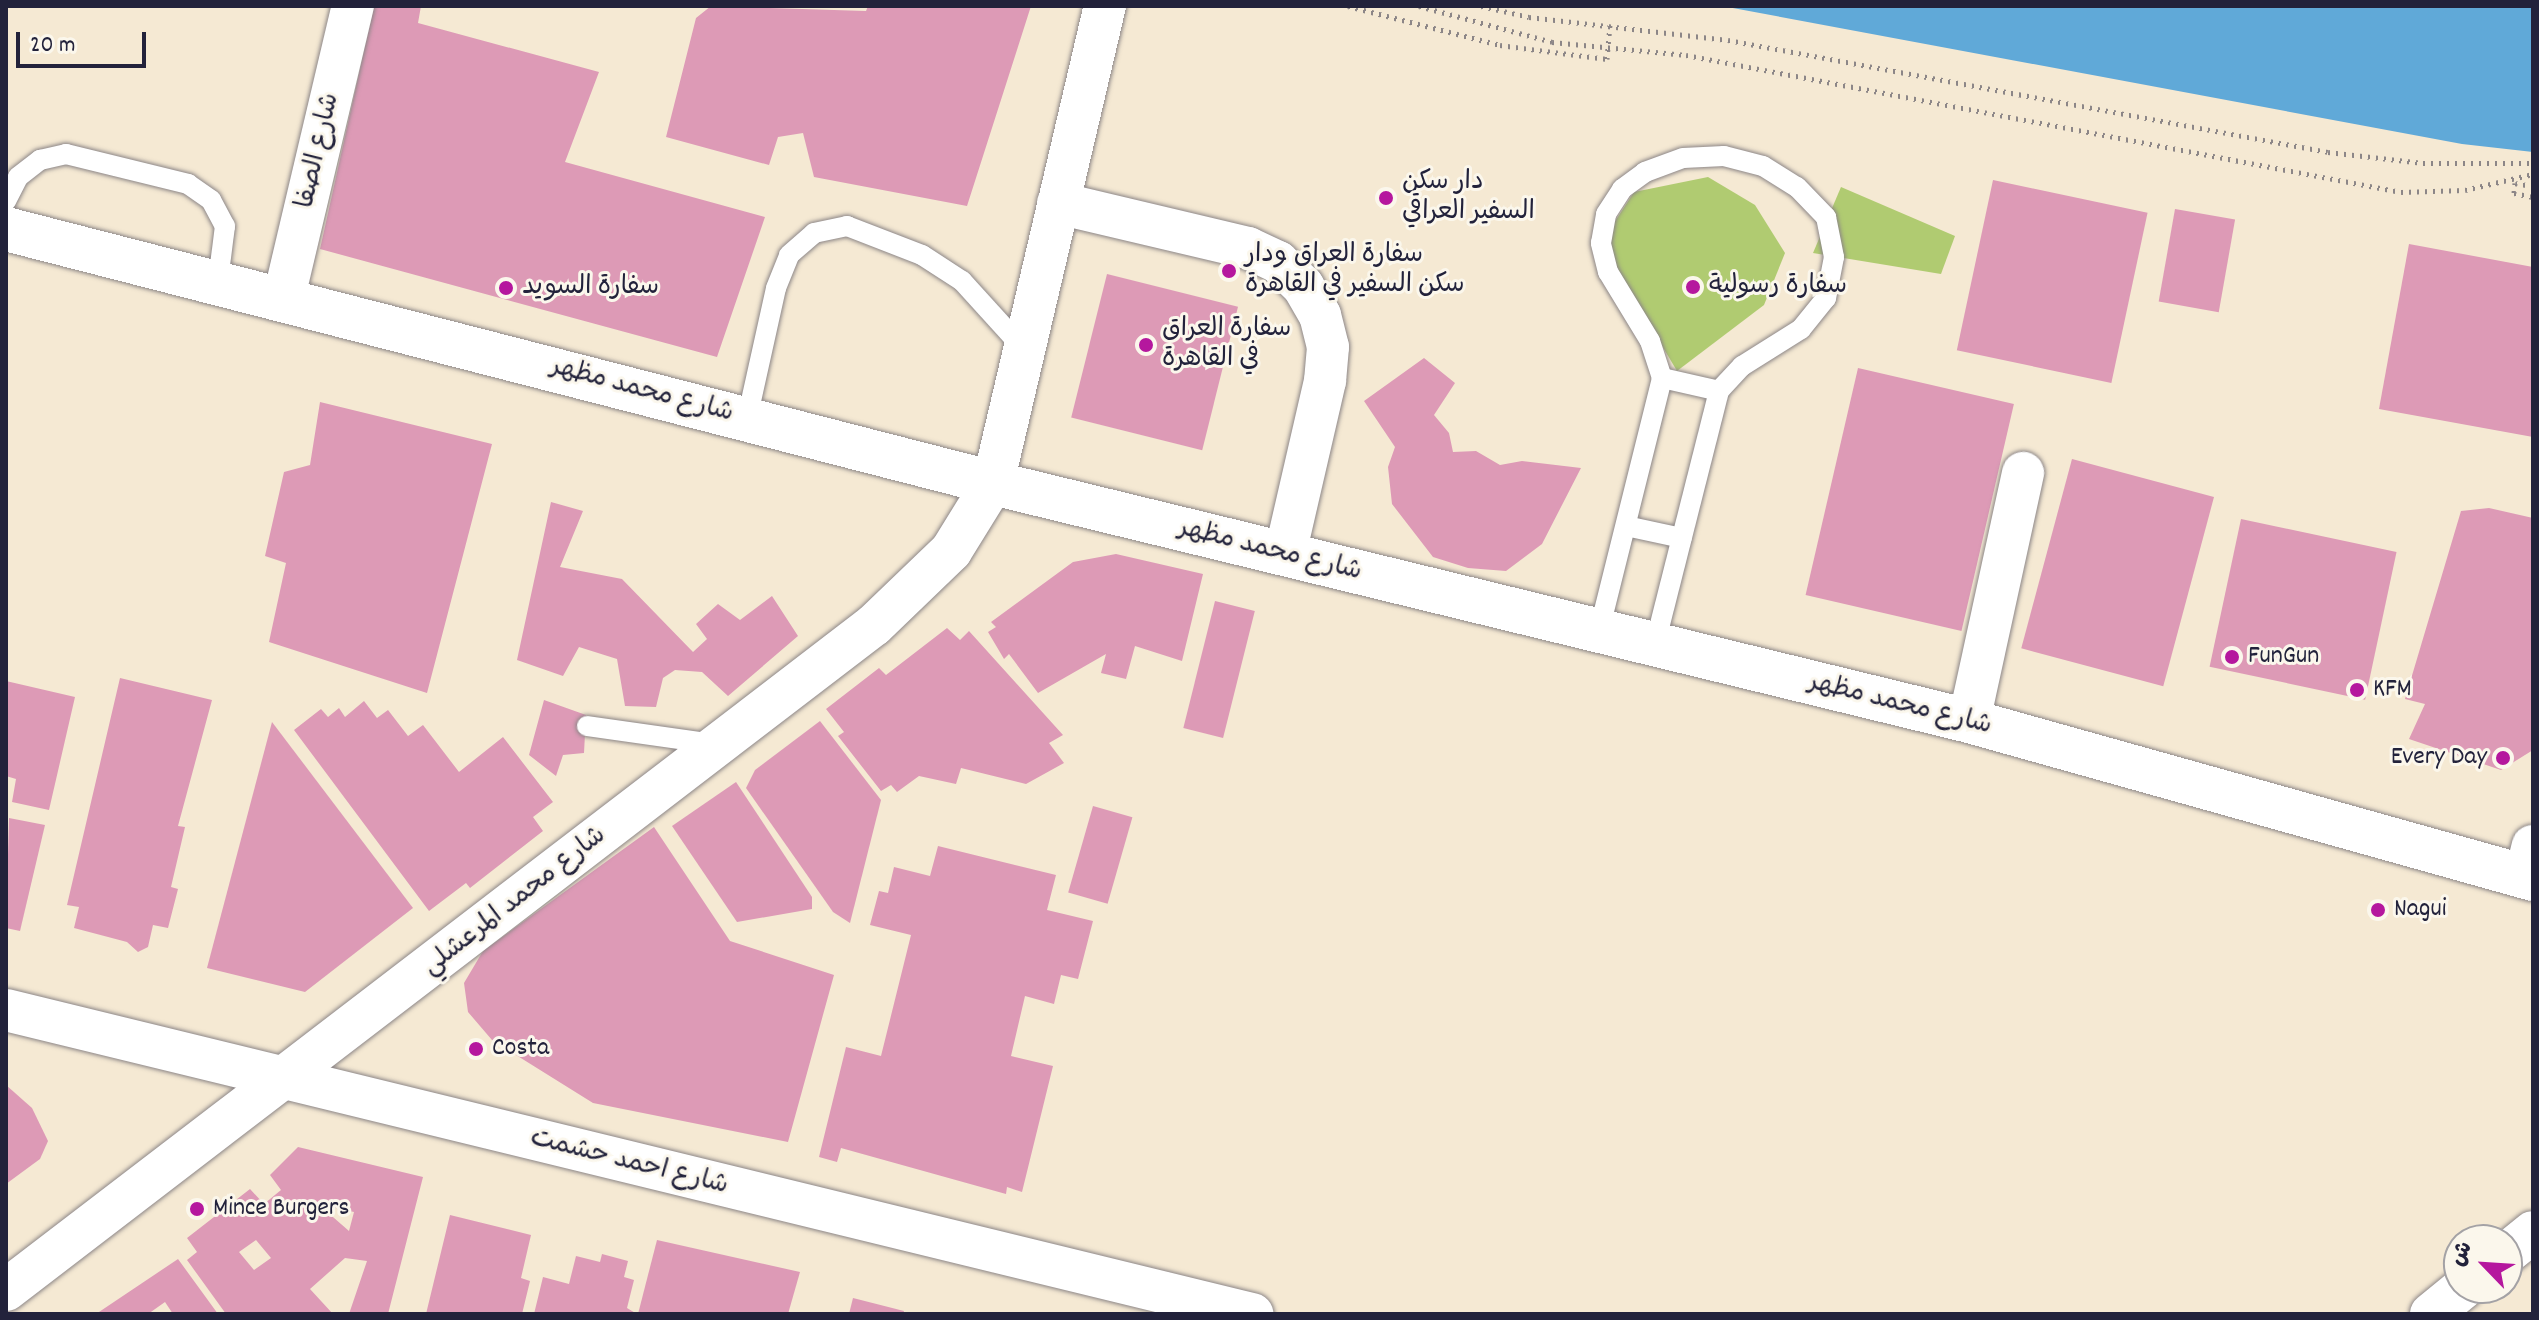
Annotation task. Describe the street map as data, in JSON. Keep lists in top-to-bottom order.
{
  "streets": {
    "street": [
      "شارع الصفا",
      "شارع محمد مظهر",
      "شارع محمد المرعشلي",
      "شارع احمد حشمت"
    ]
  },
  "crossings": [
    ["شارع الصفا", "شارع محمد مظهر"],
    ["شارع محمد مظهر", "شارع محمد المرعشلي"],
    ["شارع محمد المرعشلي", "شارع احمد حشمت"]
  ],
  "places": [
    "دار سكن السفير العراقي",
    "سفارة العراق ودار سكن السفير في القاهرة",
    "سفارة رسولية",
    "سفارة السويد",
    "سفارة العراق في القاهرة",
    "FunGun",
    "KFM",
    "Every Day",
    "Nagui",
    "Costa",
    "Mince Burgers"
  ],
  "scale_bar": "20 m",
  "north": "top left"
}
